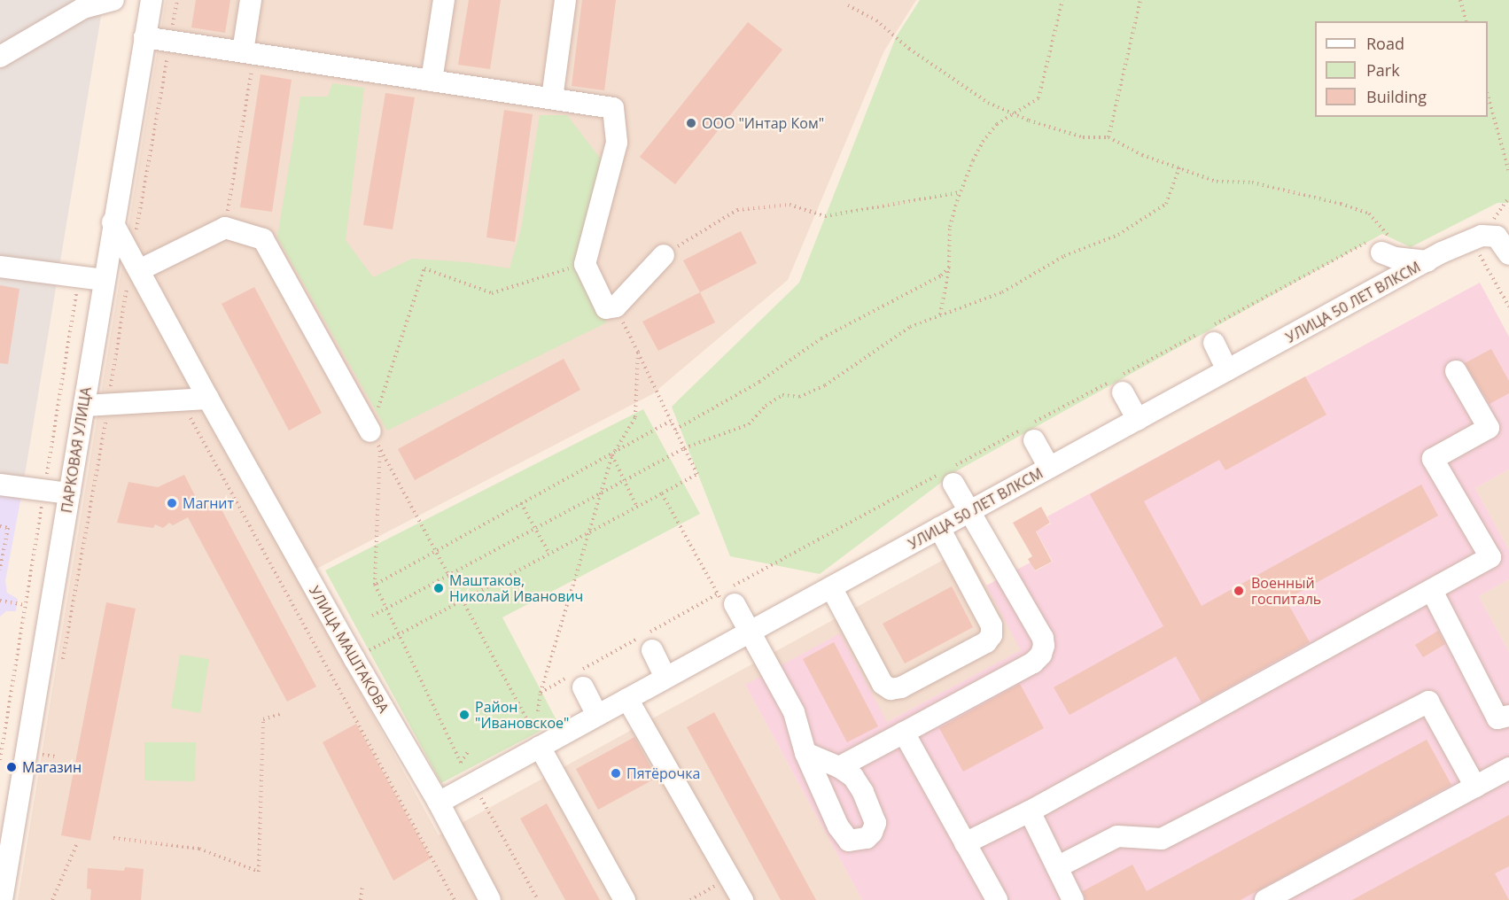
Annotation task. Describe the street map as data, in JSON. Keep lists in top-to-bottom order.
{
  "streets": {
    "street": ["УЛИЦА 50 ЛЕТ ВЛКСМ", "ПАРКОВАЯ УЛИЦА", "УЛИЦА МАШТАКОВА"]
  },
  "crossings": [
    ["УЛИЦА 50 ЛЕТ ВЛКСМ", "УЛИЦА МАШТАКОВА"],
    ["ПАРКОВАЯ УЛИЦА", "УЛИЦА МАШТАКОВА"]
  ],
  "places": [
    "ООО \"Интар Ком\"",
    "Магнит",
    "Маштаков, Николай Иванович",
    "Военный госпиталь",
    "Район \"Ивановское\"",
    "Магазин",
    "Пятёрочка"
  ],
  "legend": ["Road", "Park", "Building"]
}
